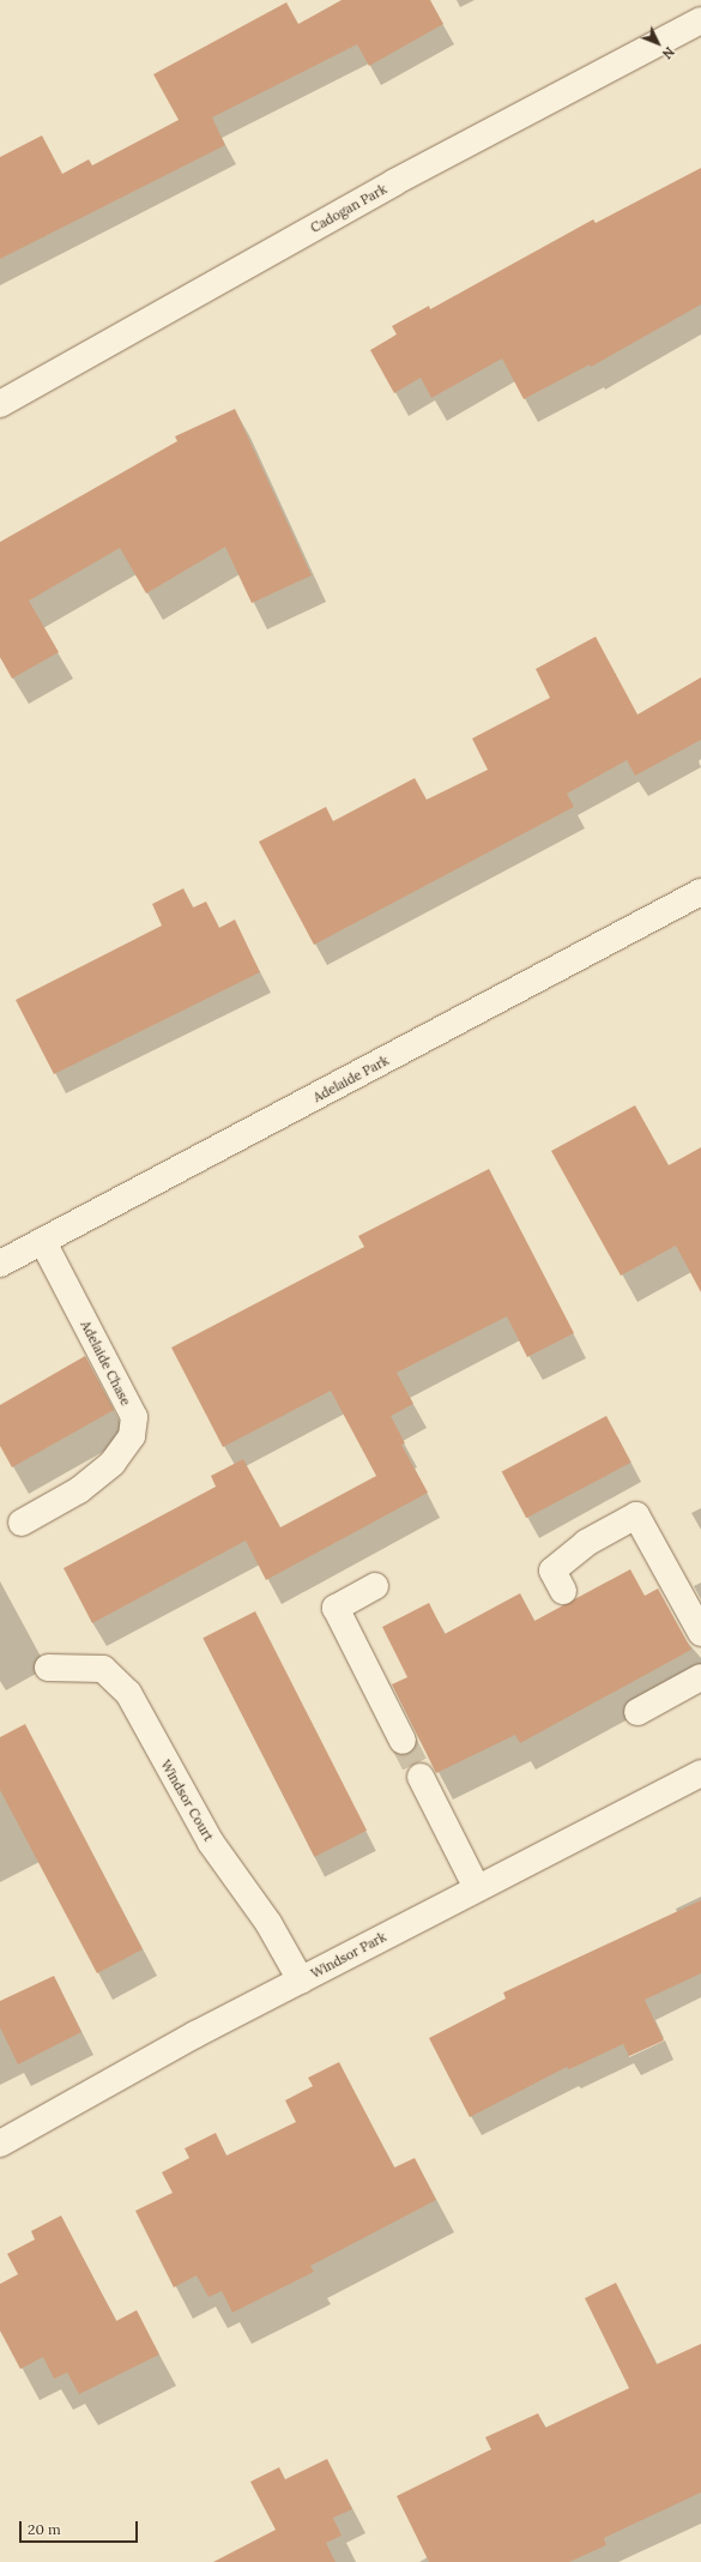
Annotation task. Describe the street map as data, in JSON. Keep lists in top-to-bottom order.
{
  "streets": {
    "street": [
      "Cadogan Park",
      "Adelaide Park",
      "Adelaide Chase",
      "Windsor Court",
      "Windsor Park"
    ]
  },
  "crossings": [
    ["Adelaide Park", "Adelaide Chase"],
    ["Windsor Court", "Windsor Park"]
  ],
  "scale_bar": "20 m",
  "north": "bottom right"
}
